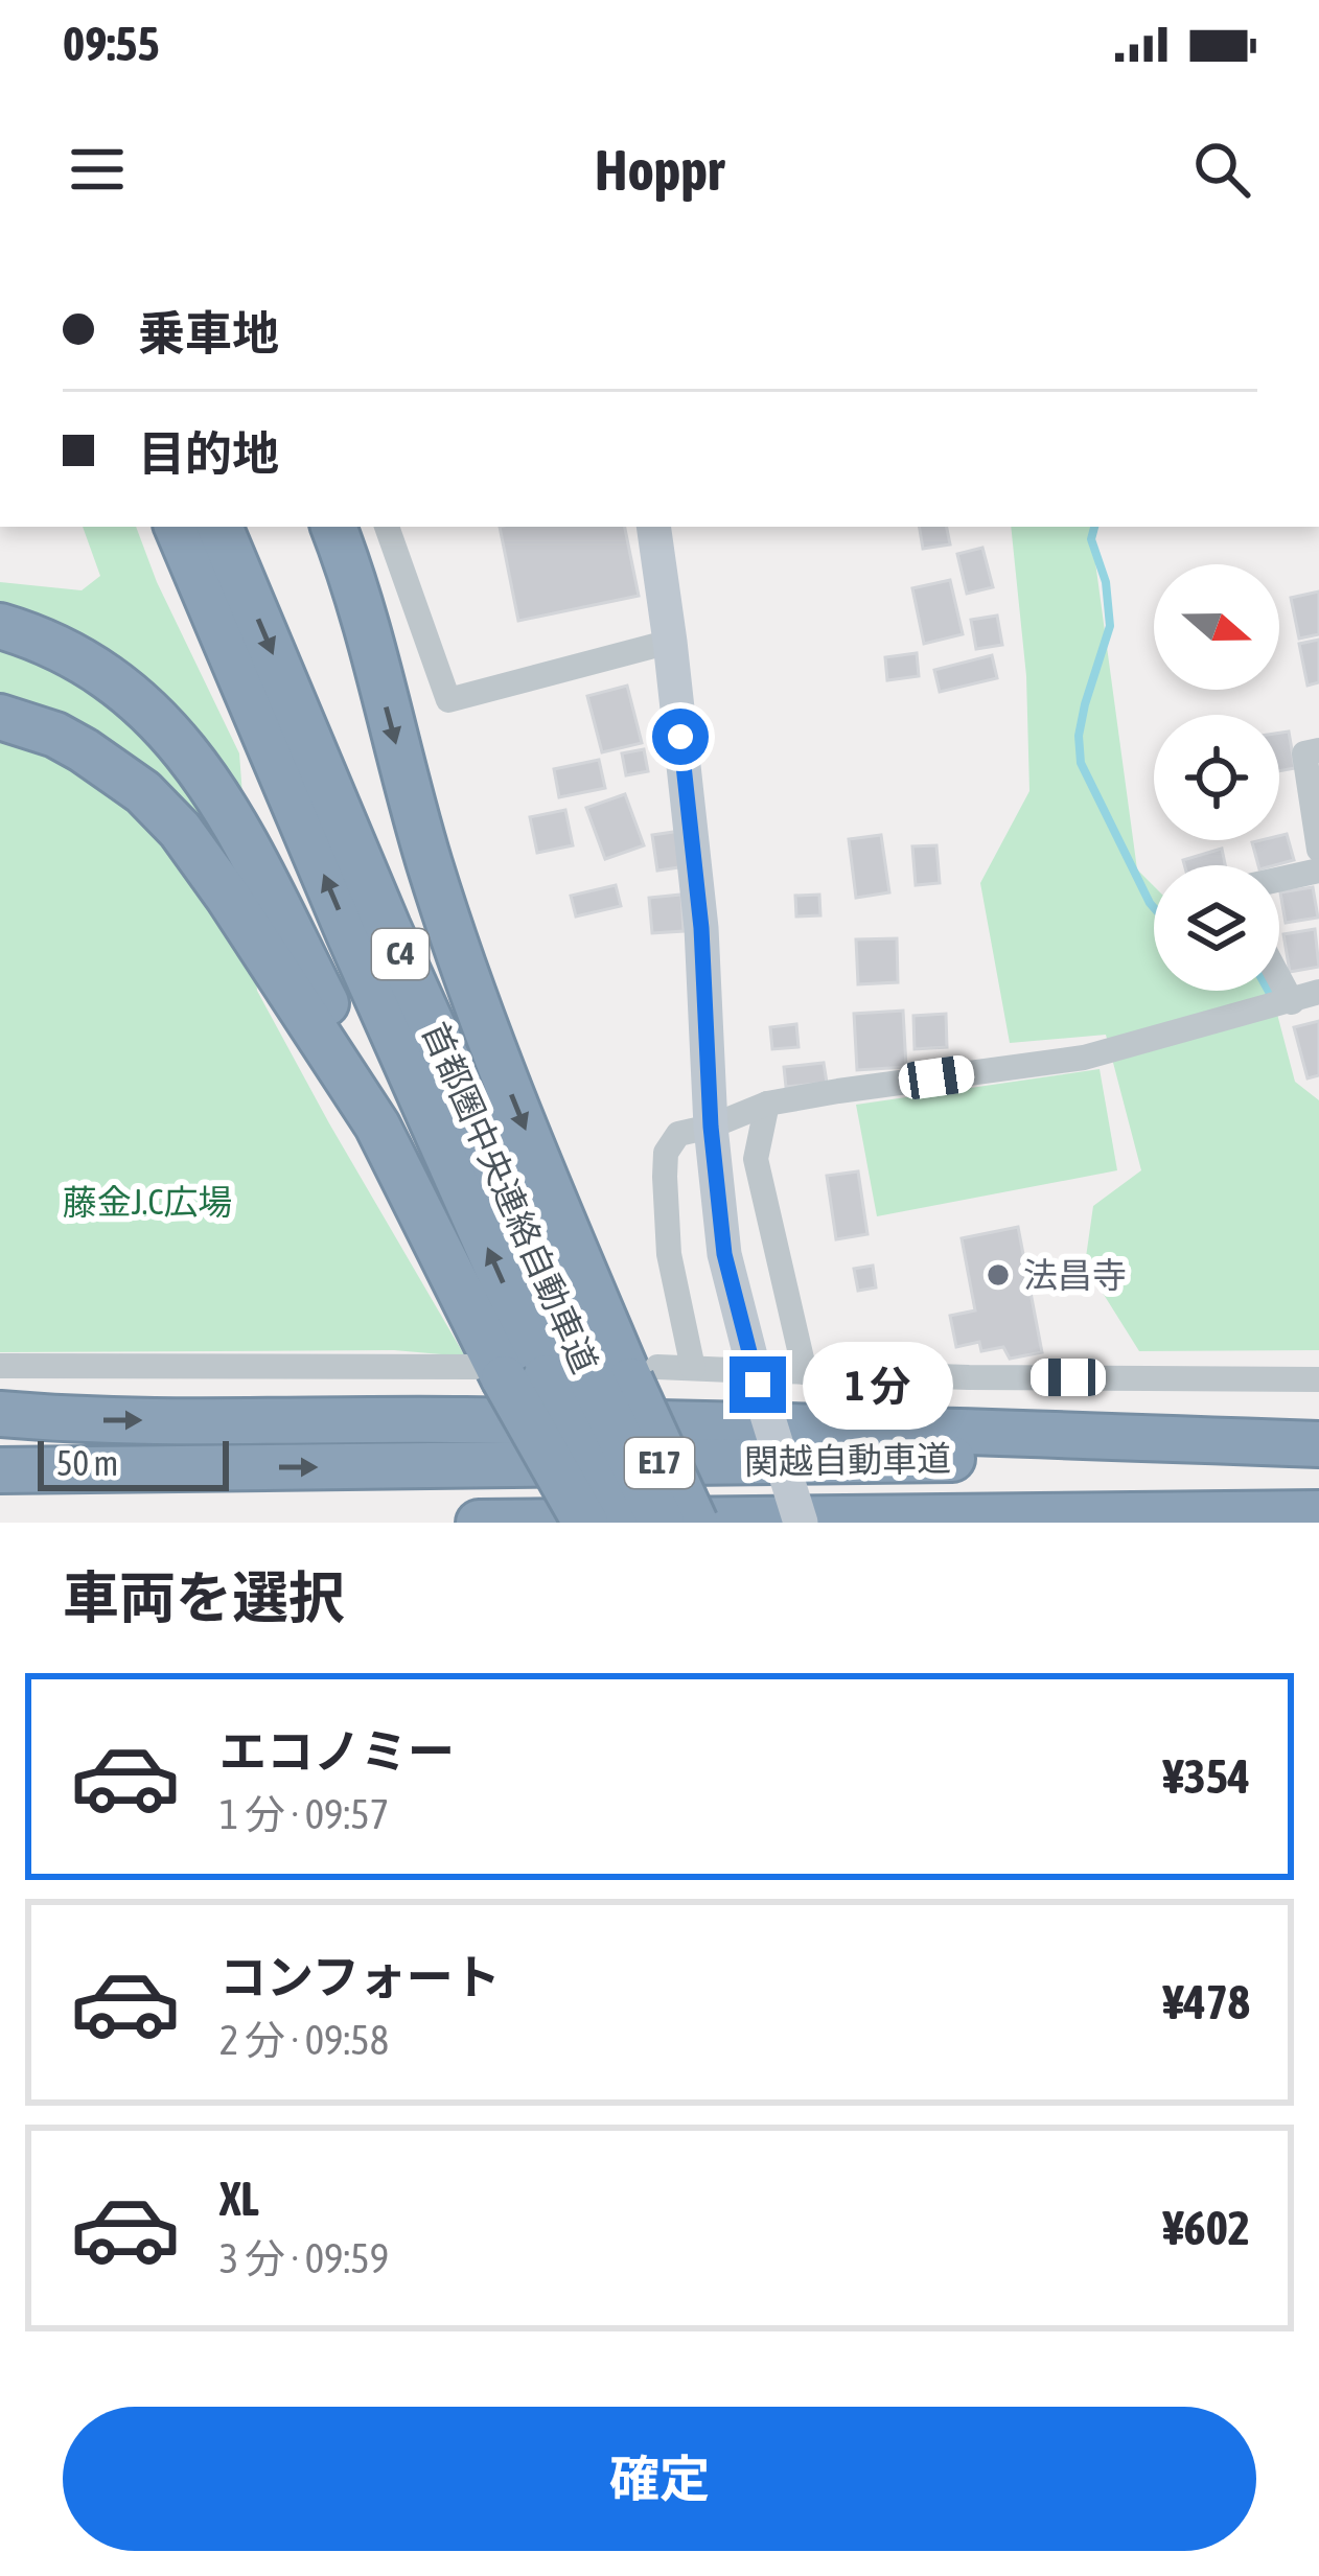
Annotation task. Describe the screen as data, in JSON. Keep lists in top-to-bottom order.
{
  "streets": {
    "highway": [
      "C4",
      "首都圏中央連絡自動車道",
      "関越自動車道",
      "E17"
    ]
  },
  "parks": ["藤金J.C広場"],
  "places": ["法昌寺"],
  "scale_bar": "50 m",
  "north": "right",
  "page": {
    "status": "09:55",
    "header": "Hoppr",
    "banner": ["乗車地", "目的地"],
    "bubble": "1 分",
    "scale": "50 m",
    "heading": "車両を選択",
    "list": [
      {
        "name": "エコノミー",
        "note": "1 分 · 09:57",
        "value": "¥354"
      },
      {
        "name": "コンフォート",
        "note": "2 分 · 09:58",
        "value": "¥478"
      },
      {
        "name": "XL",
        "note": "3 分 · 09:59",
        "value": "¥602"
      }
    ],
    "buttons": "確定"
  }
}
